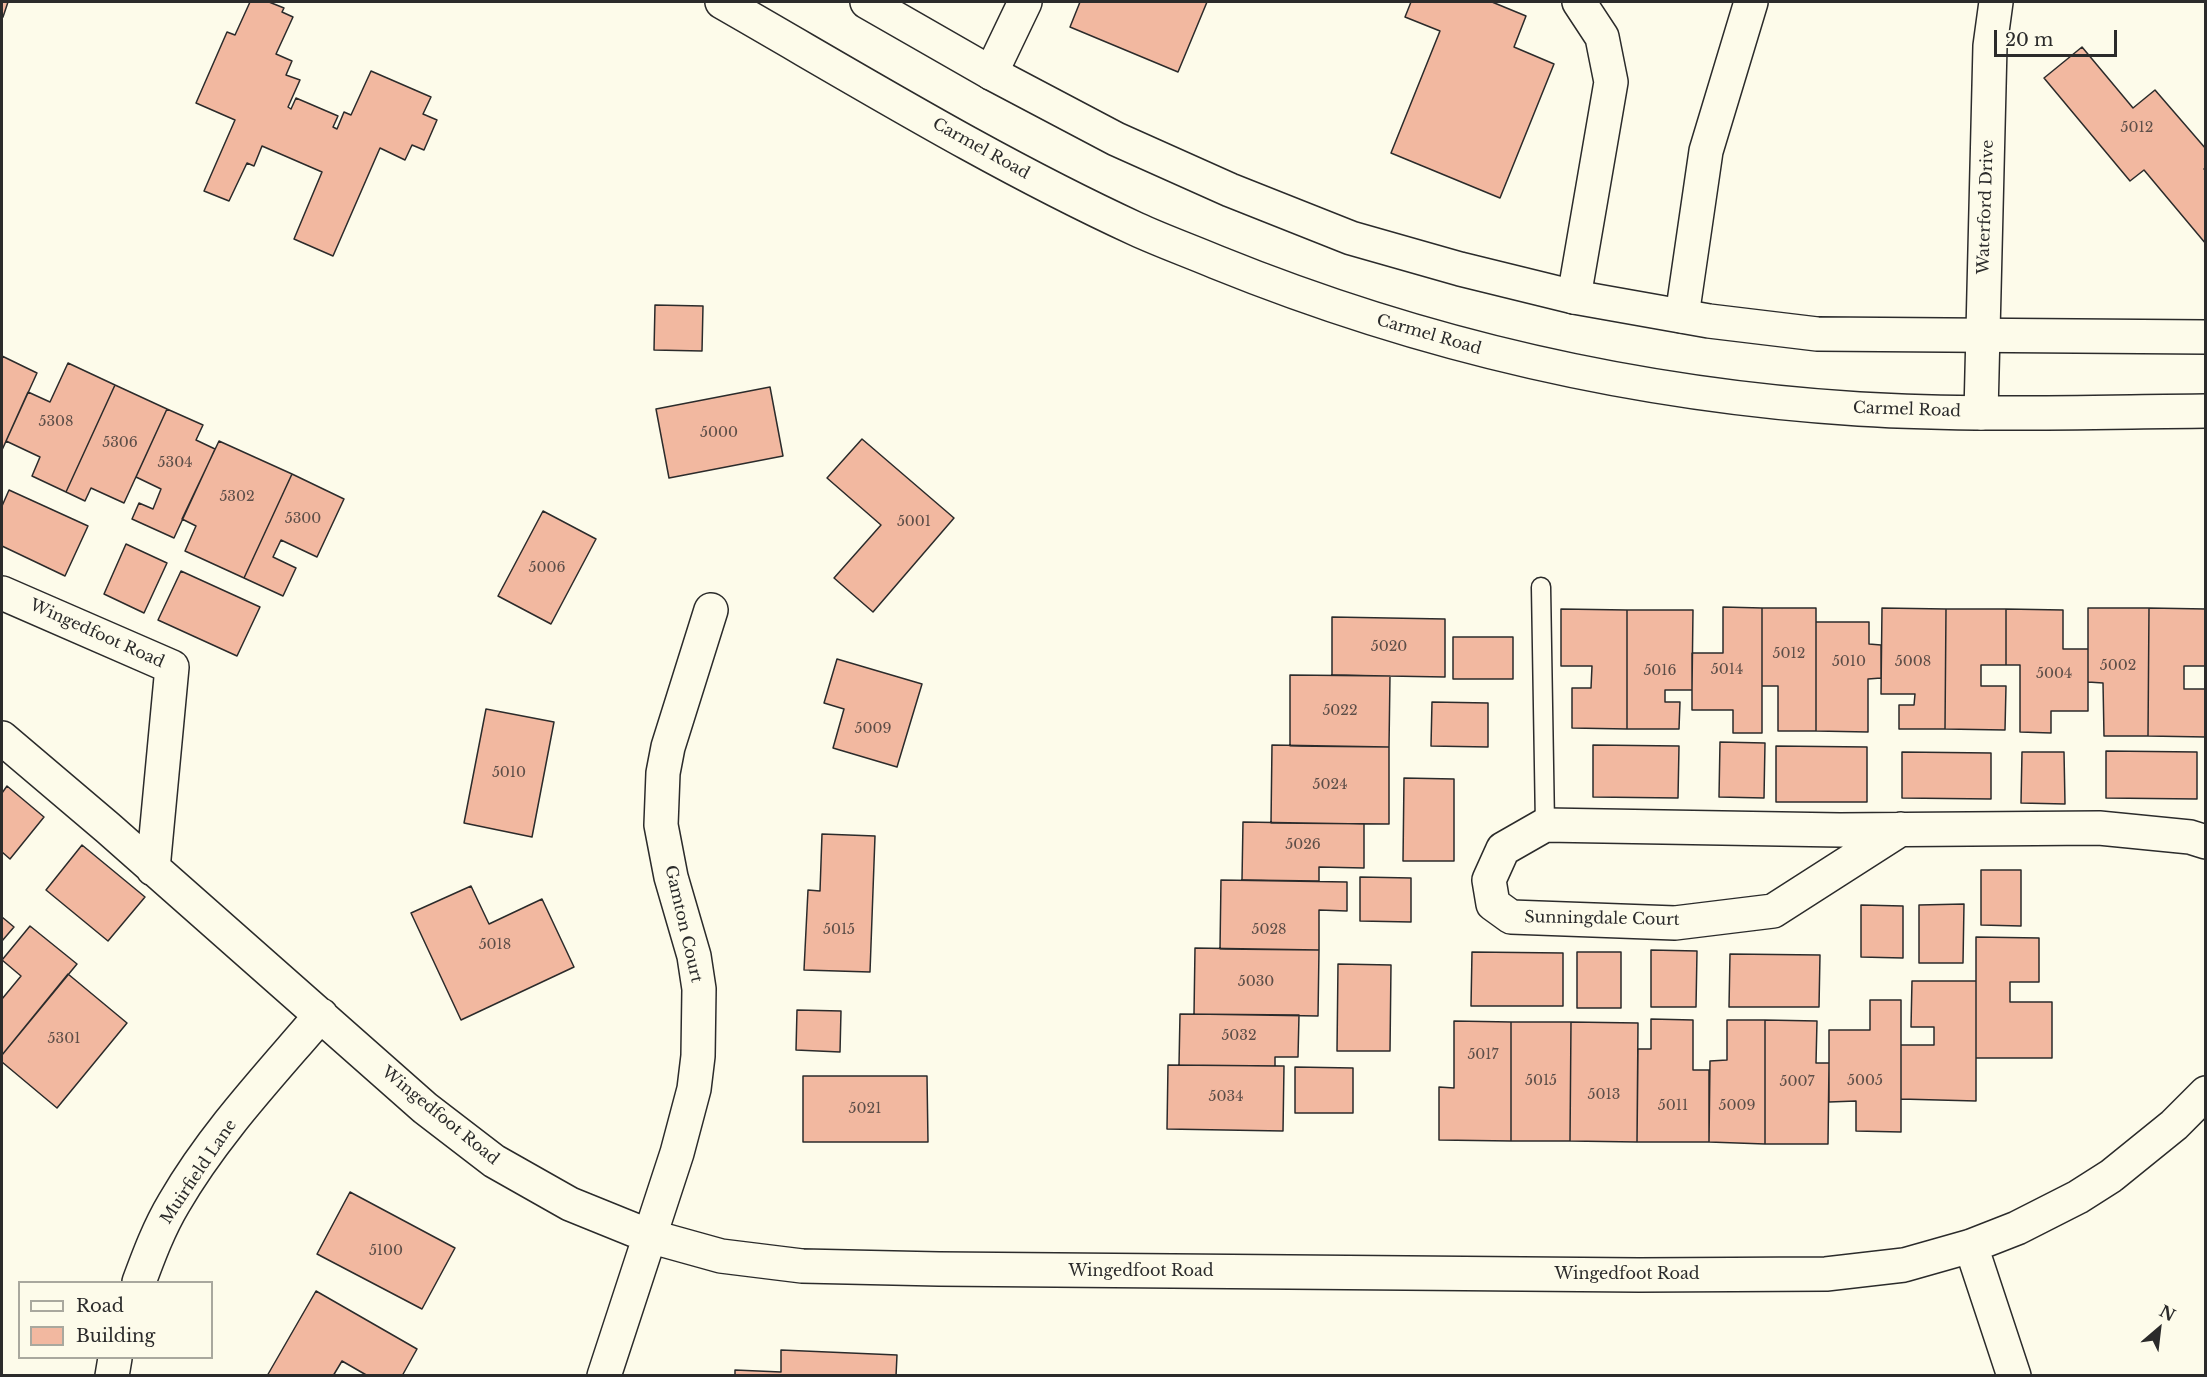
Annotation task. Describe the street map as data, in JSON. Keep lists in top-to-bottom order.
{
  "streets": {
    "street": [
      "Carmel Road",
      "Waterford Drive",
      "Wingedfoot Road",
      "Sunningdale Court",
      "Gamton Court",
      "Muirfield Lane"
    ]
  },
  "crossings": [
    ["Carmel Road", "Waterford Drive"],
    ["Wingedfoot Road", "Gamton Court"],
    ["Wingedfoot Road", "Muirfield Lane"]
  ],
  "house_numbers": [
    "5012",
    "5308",
    "5000",
    "5306",
    "5304",
    "5302",
    "5300",
    "5001",
    "5006",
    "5020",
    "5012",
    "5010",
    "5008",
    "5002",
    "5014",
    "5016",
    "5004",
    "5022",
    "5009",
    "5010",
    "5024",
    "5026",
    "5015",
    "5028",
    "5018",
    "5030",
    "5032",
    "5301",
    "5017",
    "5015",
    "5005",
    "5007",
    "5013",
    "5034",
    "5011",
    "5009",
    "5021",
    "5100"
  ],
  "legend": ["Road", "Building"],
  "scale_bar": "20 m",
  "north": "top right"
}
